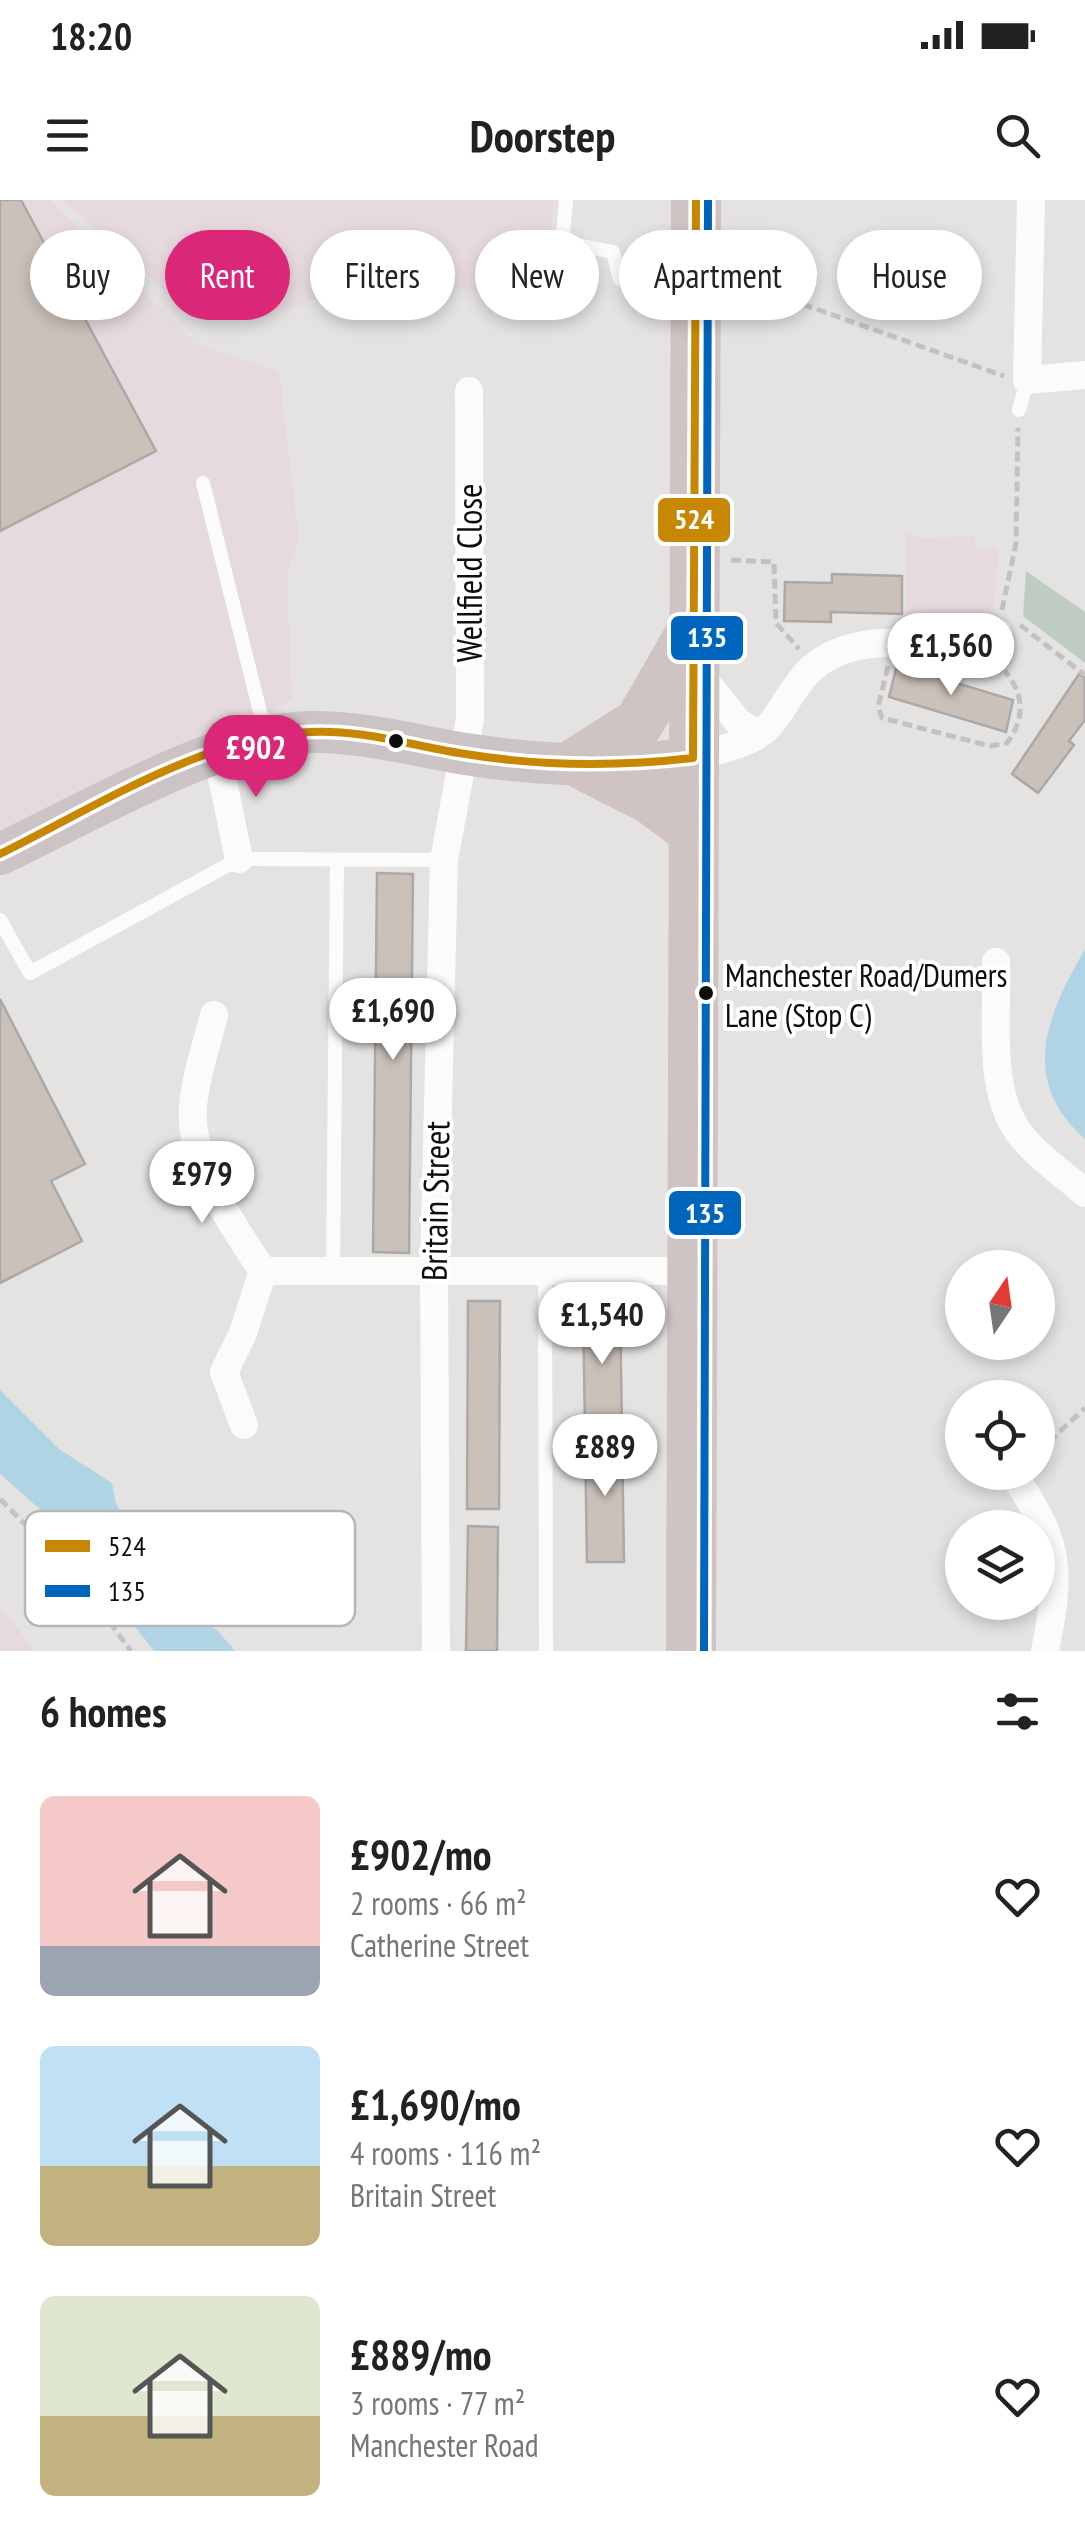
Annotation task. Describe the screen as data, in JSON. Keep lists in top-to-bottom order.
{
  "streets": {
    "street": ["Wellfield Close", "Britain Street"]
  },
  "crossings": [
    ["Wellfield Close", "Britain Street"]
  ],
  "places": ["Manchester Road/Dumers Lane (Stop C)"],
  "lines": ["transit line 524", "transit line 135"],
  "legend": ["524", "135"],
  "north": "top",
  "page": {
    "status": "18:20",
    "header": "Doorstep",
    "chip": [
      "Buy",
      "Rent",
      "Filters",
      "New",
      "Apartment",
      "House"
    ],
    "price": [
      "£1,560",
      "£902",
      "£1,690",
      "£979",
      "£1,540",
      "£889"
    ],
    "heading": "6 homes",
    "list": [
      {
        "name": "£902/mo",
        "note": "2 rooms · 66 m² · Catherine Street"
      },
      {
        "name": "£1,690/mo",
        "note": "4 rooms · 116 m² · Britain Street"
      },
      {
        "name": "£889/mo",
        "note": "3 rooms · 77 m² · Manchester Road"
      }
    ]
  }
}
